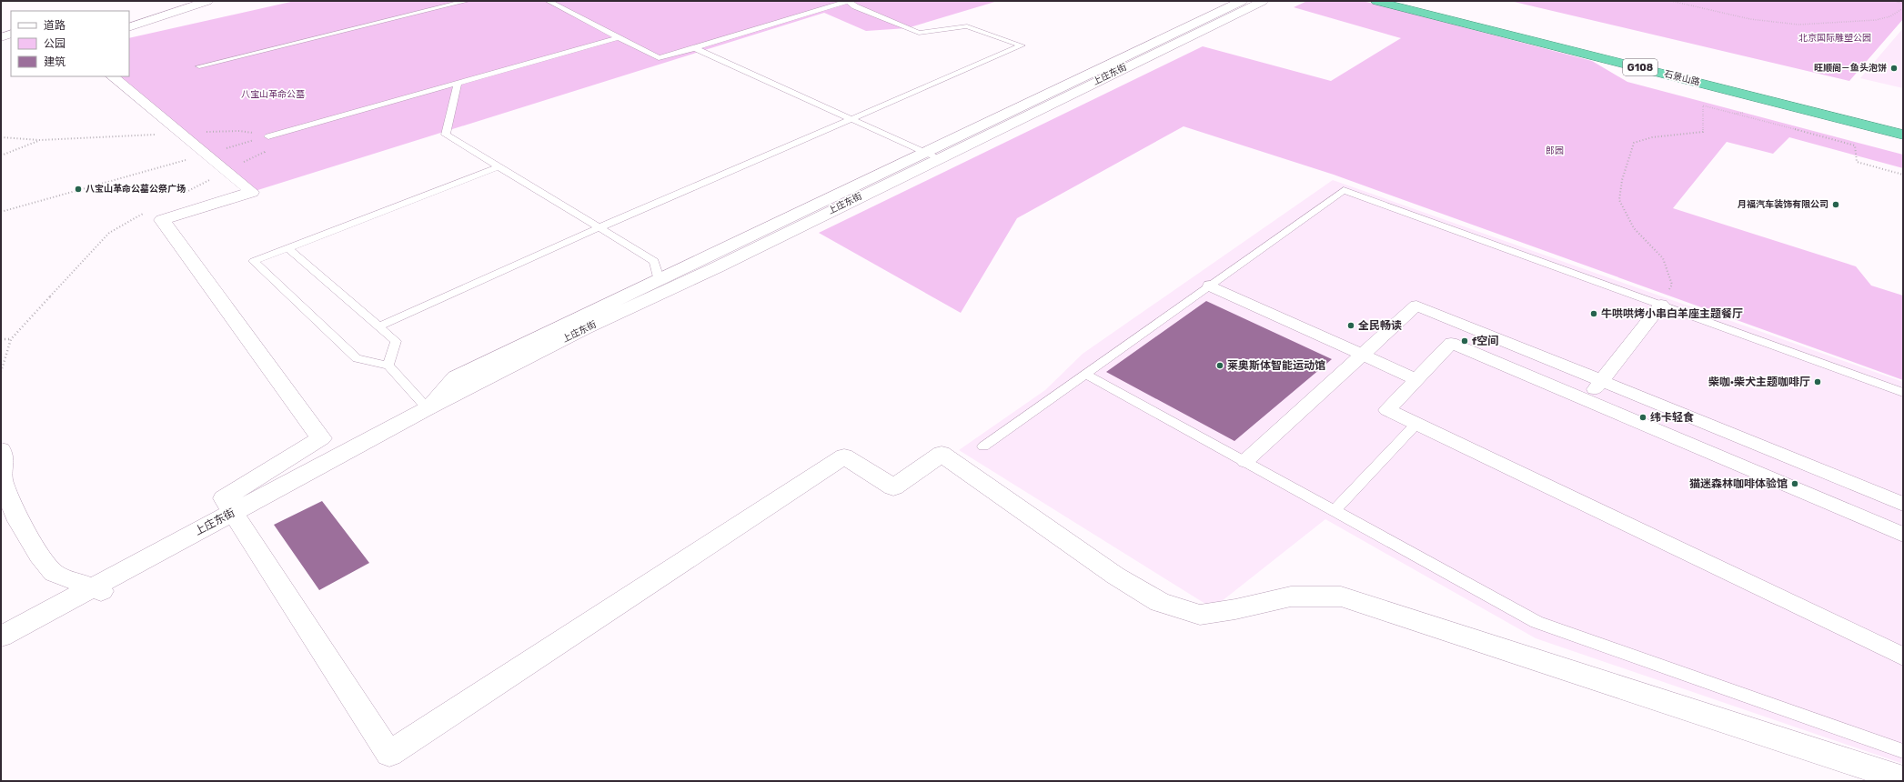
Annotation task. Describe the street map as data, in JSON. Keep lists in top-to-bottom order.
{
  "streets": {
    "highway": ["G108", "石景山路"],
    "street": ["上庄东街"]
  },
  "parks": ["北京国际雕塑公园", "八宝山革命公墓", "郎园"],
  "places": [
    "旺顺阁－鱼头泡饼",
    "八宝山革命公墓公祭广场",
    "月福汽车装饰有限公司",
    "牛哄哄烤小串白羊座主题餐厅",
    "全民畅读",
    "f空间",
    "莱奥斯体智能运动馆",
    "柴咖·柴犬主题咖啡厅",
    "纬卡轻食",
    "猫迷森林咖啡体验馆"
  ],
  "legend": ["道路", "公园", "建筑"]
}
